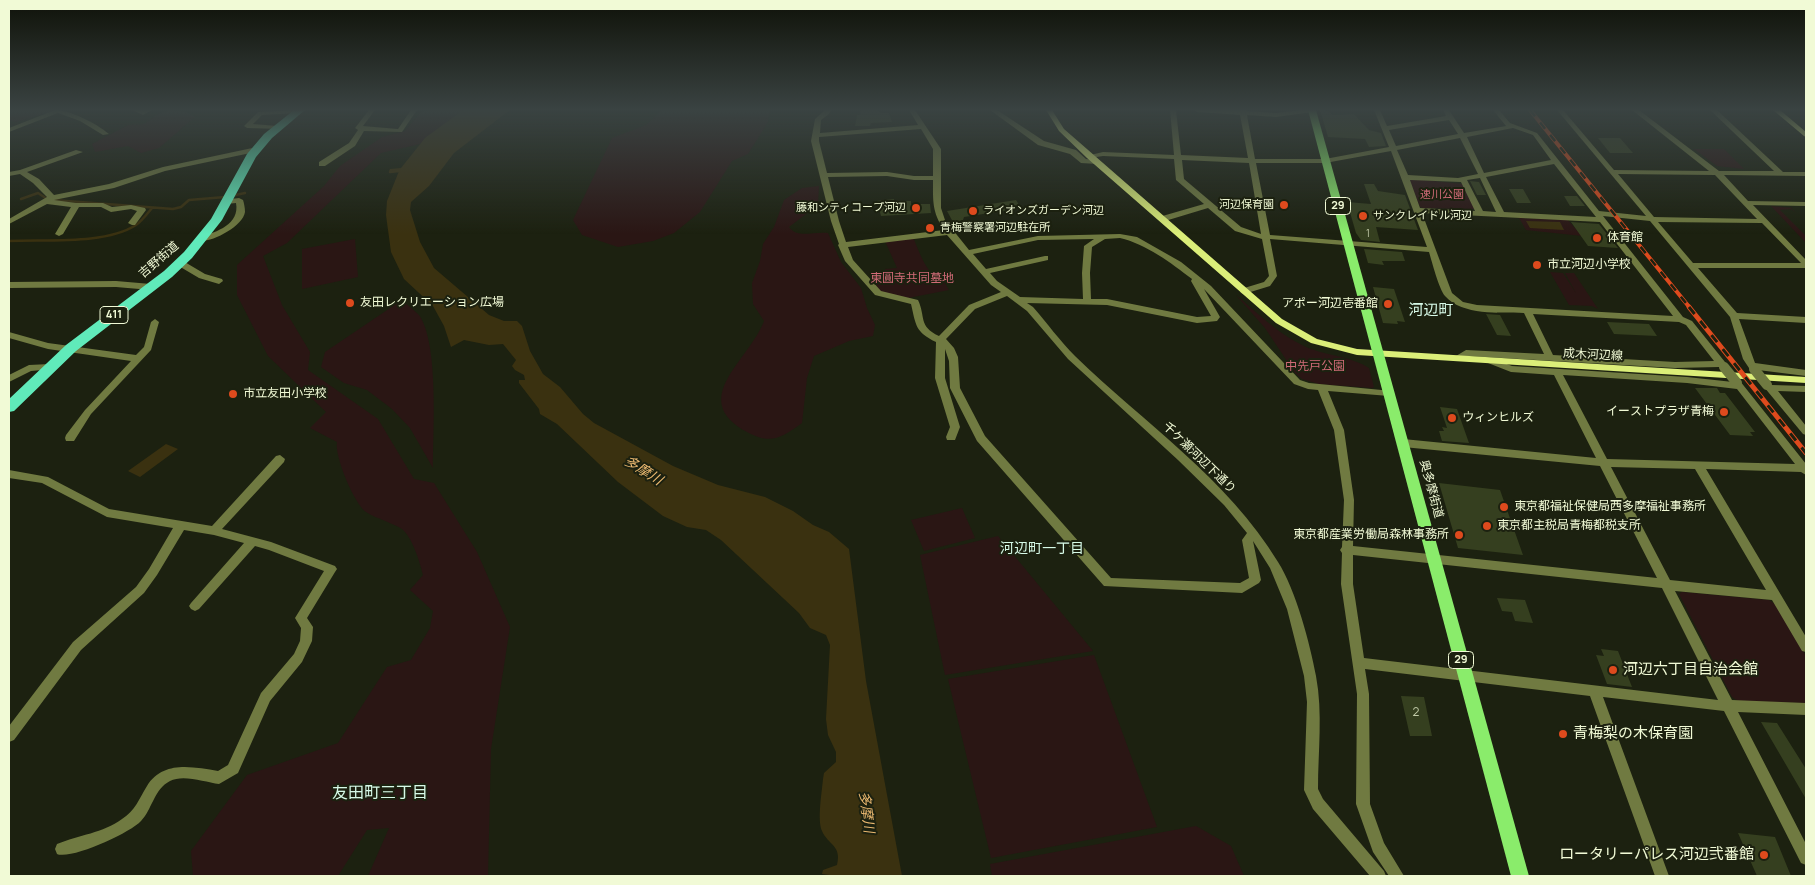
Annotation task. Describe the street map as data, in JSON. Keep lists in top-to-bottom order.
{
  "streets": {
    "highway": ["吉野街道", "411"],
    "main road": ["29", "奥多摩街道"],
    "street": ["成木河辺線", "千ケ瀬河辺下通り"]
  },
  "crossings": [
    ["成木河辺線", "奥多摩街道"]
  ],
  "districts": ["河辺町", "河辺町一丁目", "友田町三丁目"],
  "water": ["多摩川"],
  "parks": ["速川公園", "東圓寺共同墓地", "中先戸公園"],
  "places": [
    "河辺保育園",
    "藤和シティコープ河辺",
    "ライオンズガーデン河辺",
    "サンクレイドル河辺",
    "青梅警察署河辺駐在所",
    "体育館",
    "市立河辺小学校",
    "友田レクリエーション広場",
    "アポー河辺壱番館",
    "市立友田小学校",
    "イーストプラザ青梅",
    "ウィンヒルズ",
    "東京都福祉保健局西多摩福祉事務所",
    "東京都主税局青梅都税支所",
    "東京都産業労働局森林事務所",
    "河辺六丁目自治会館",
    "青梅梨の木保育園",
    "ロータリーパレス河辺弐番館"
  ],
  "house_numbers": ["1", "2"]
}
